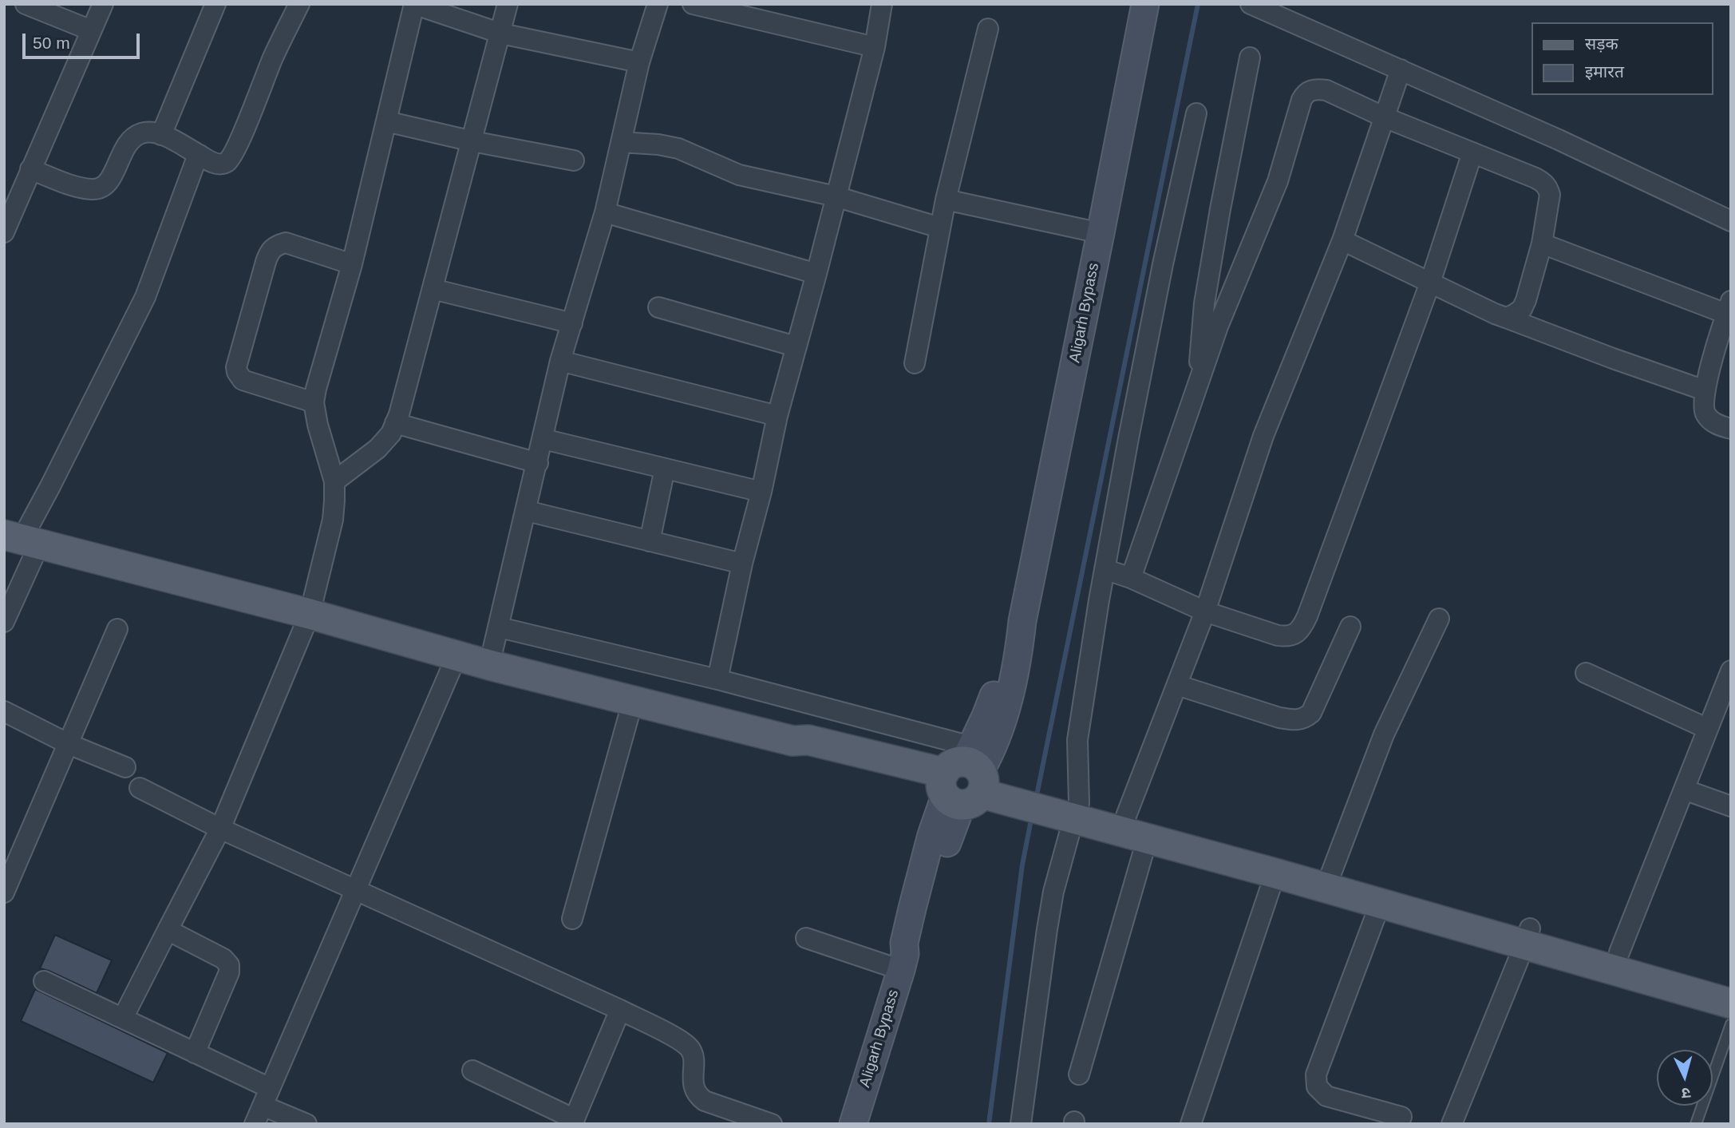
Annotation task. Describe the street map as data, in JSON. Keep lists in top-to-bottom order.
{
  "streets": {
    "main road": ["Aligarh Bypass"]
  },
  "legend": ["सड़क", "इमारत"],
  "scale_bar": "50 m",
  "north": "bottom"
}
